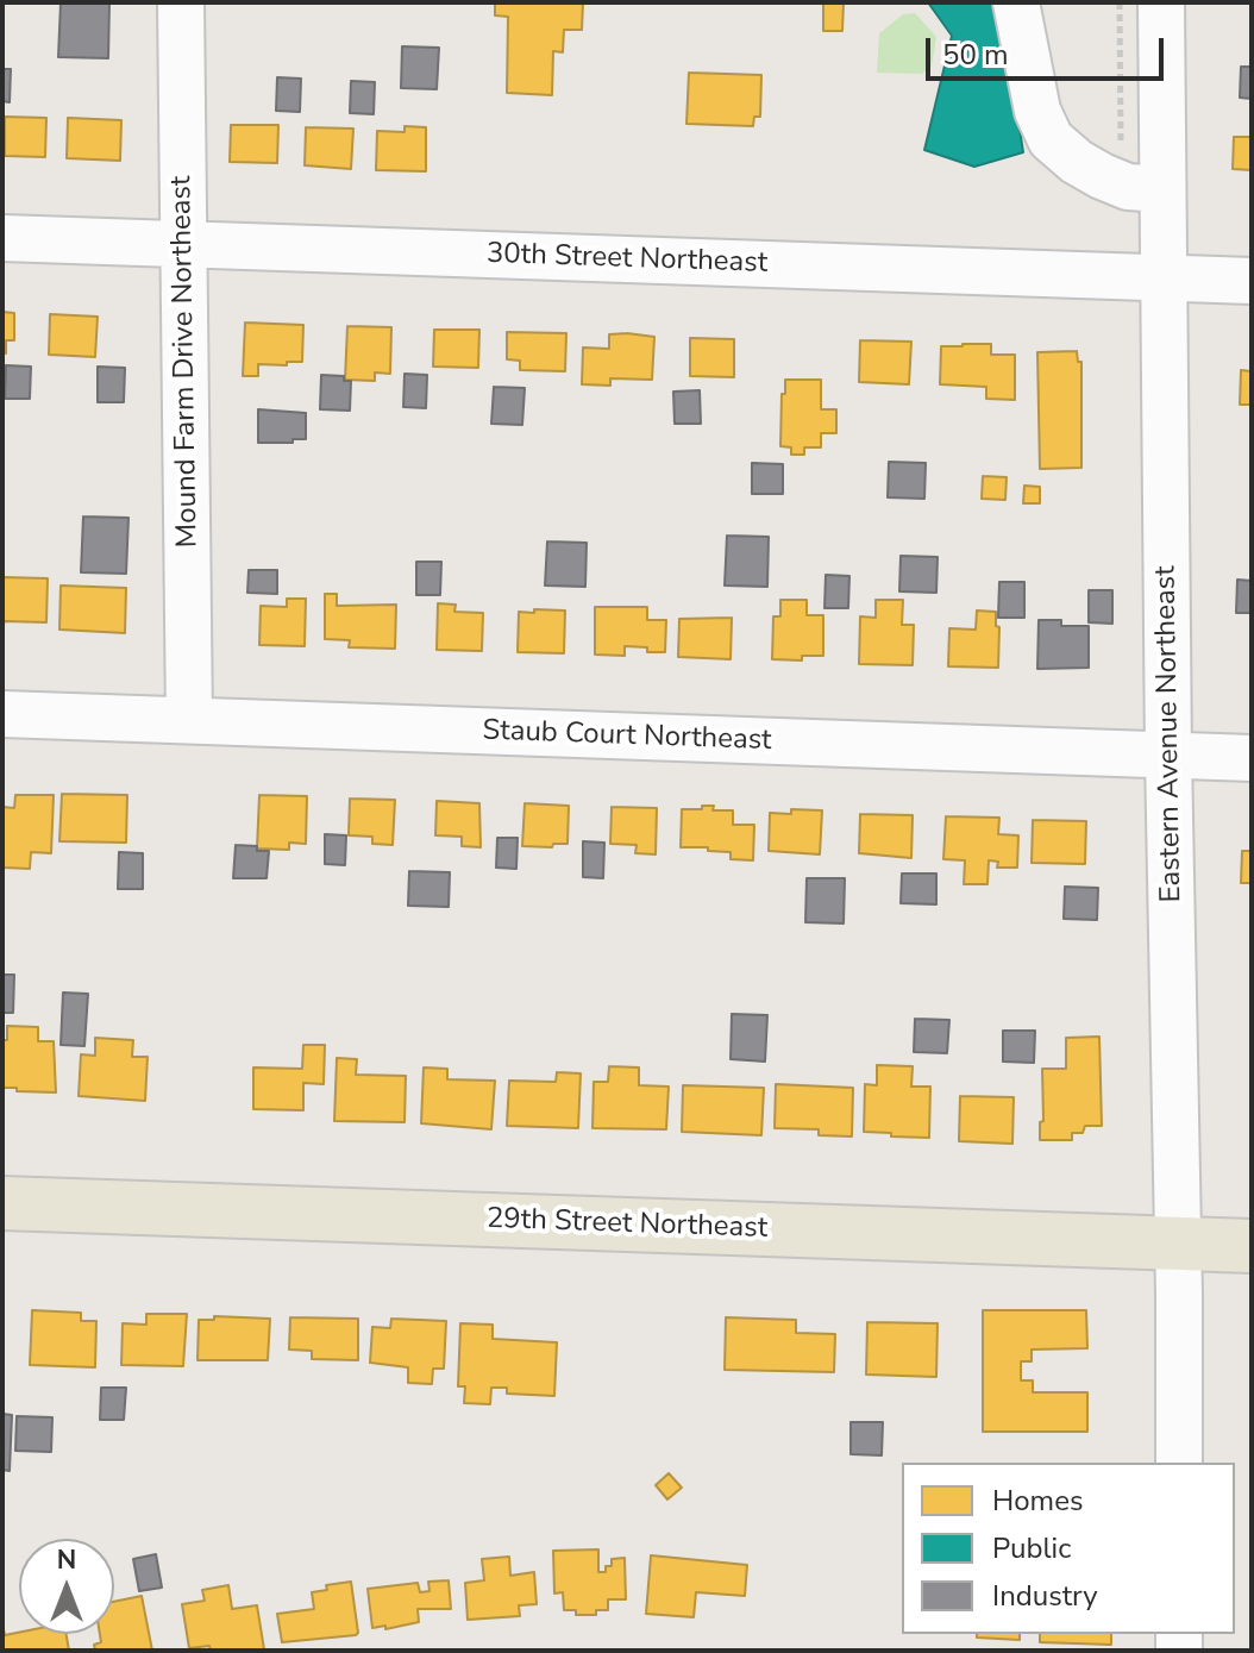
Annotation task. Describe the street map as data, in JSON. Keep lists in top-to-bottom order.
{
  "streets": {
    "main road": ["29th Street Northeast"],
    "street": [
      "30th Street Northeast",
      "Mound Farm Drive Northeast",
      "Eastern Avenue Northeast",
      "Staub Court Northeast"
    ]
  },
  "crossings": [
    ["30th Street Northeast", "Mound Farm Drive Northeast"],
    ["30th Street Northeast", "Eastern Avenue Northeast"],
    ["Mound Farm Drive Northeast", "Staub Court Northeast"],
    ["Eastern Avenue Northeast", "Staub Court Northeast"],
    ["Eastern Avenue Northeast", "29th Street Northeast"]
  ],
  "legend": ["Homes", "Public", "Industry"],
  "scale_bar": "50 m",
  "north": "top"
}
